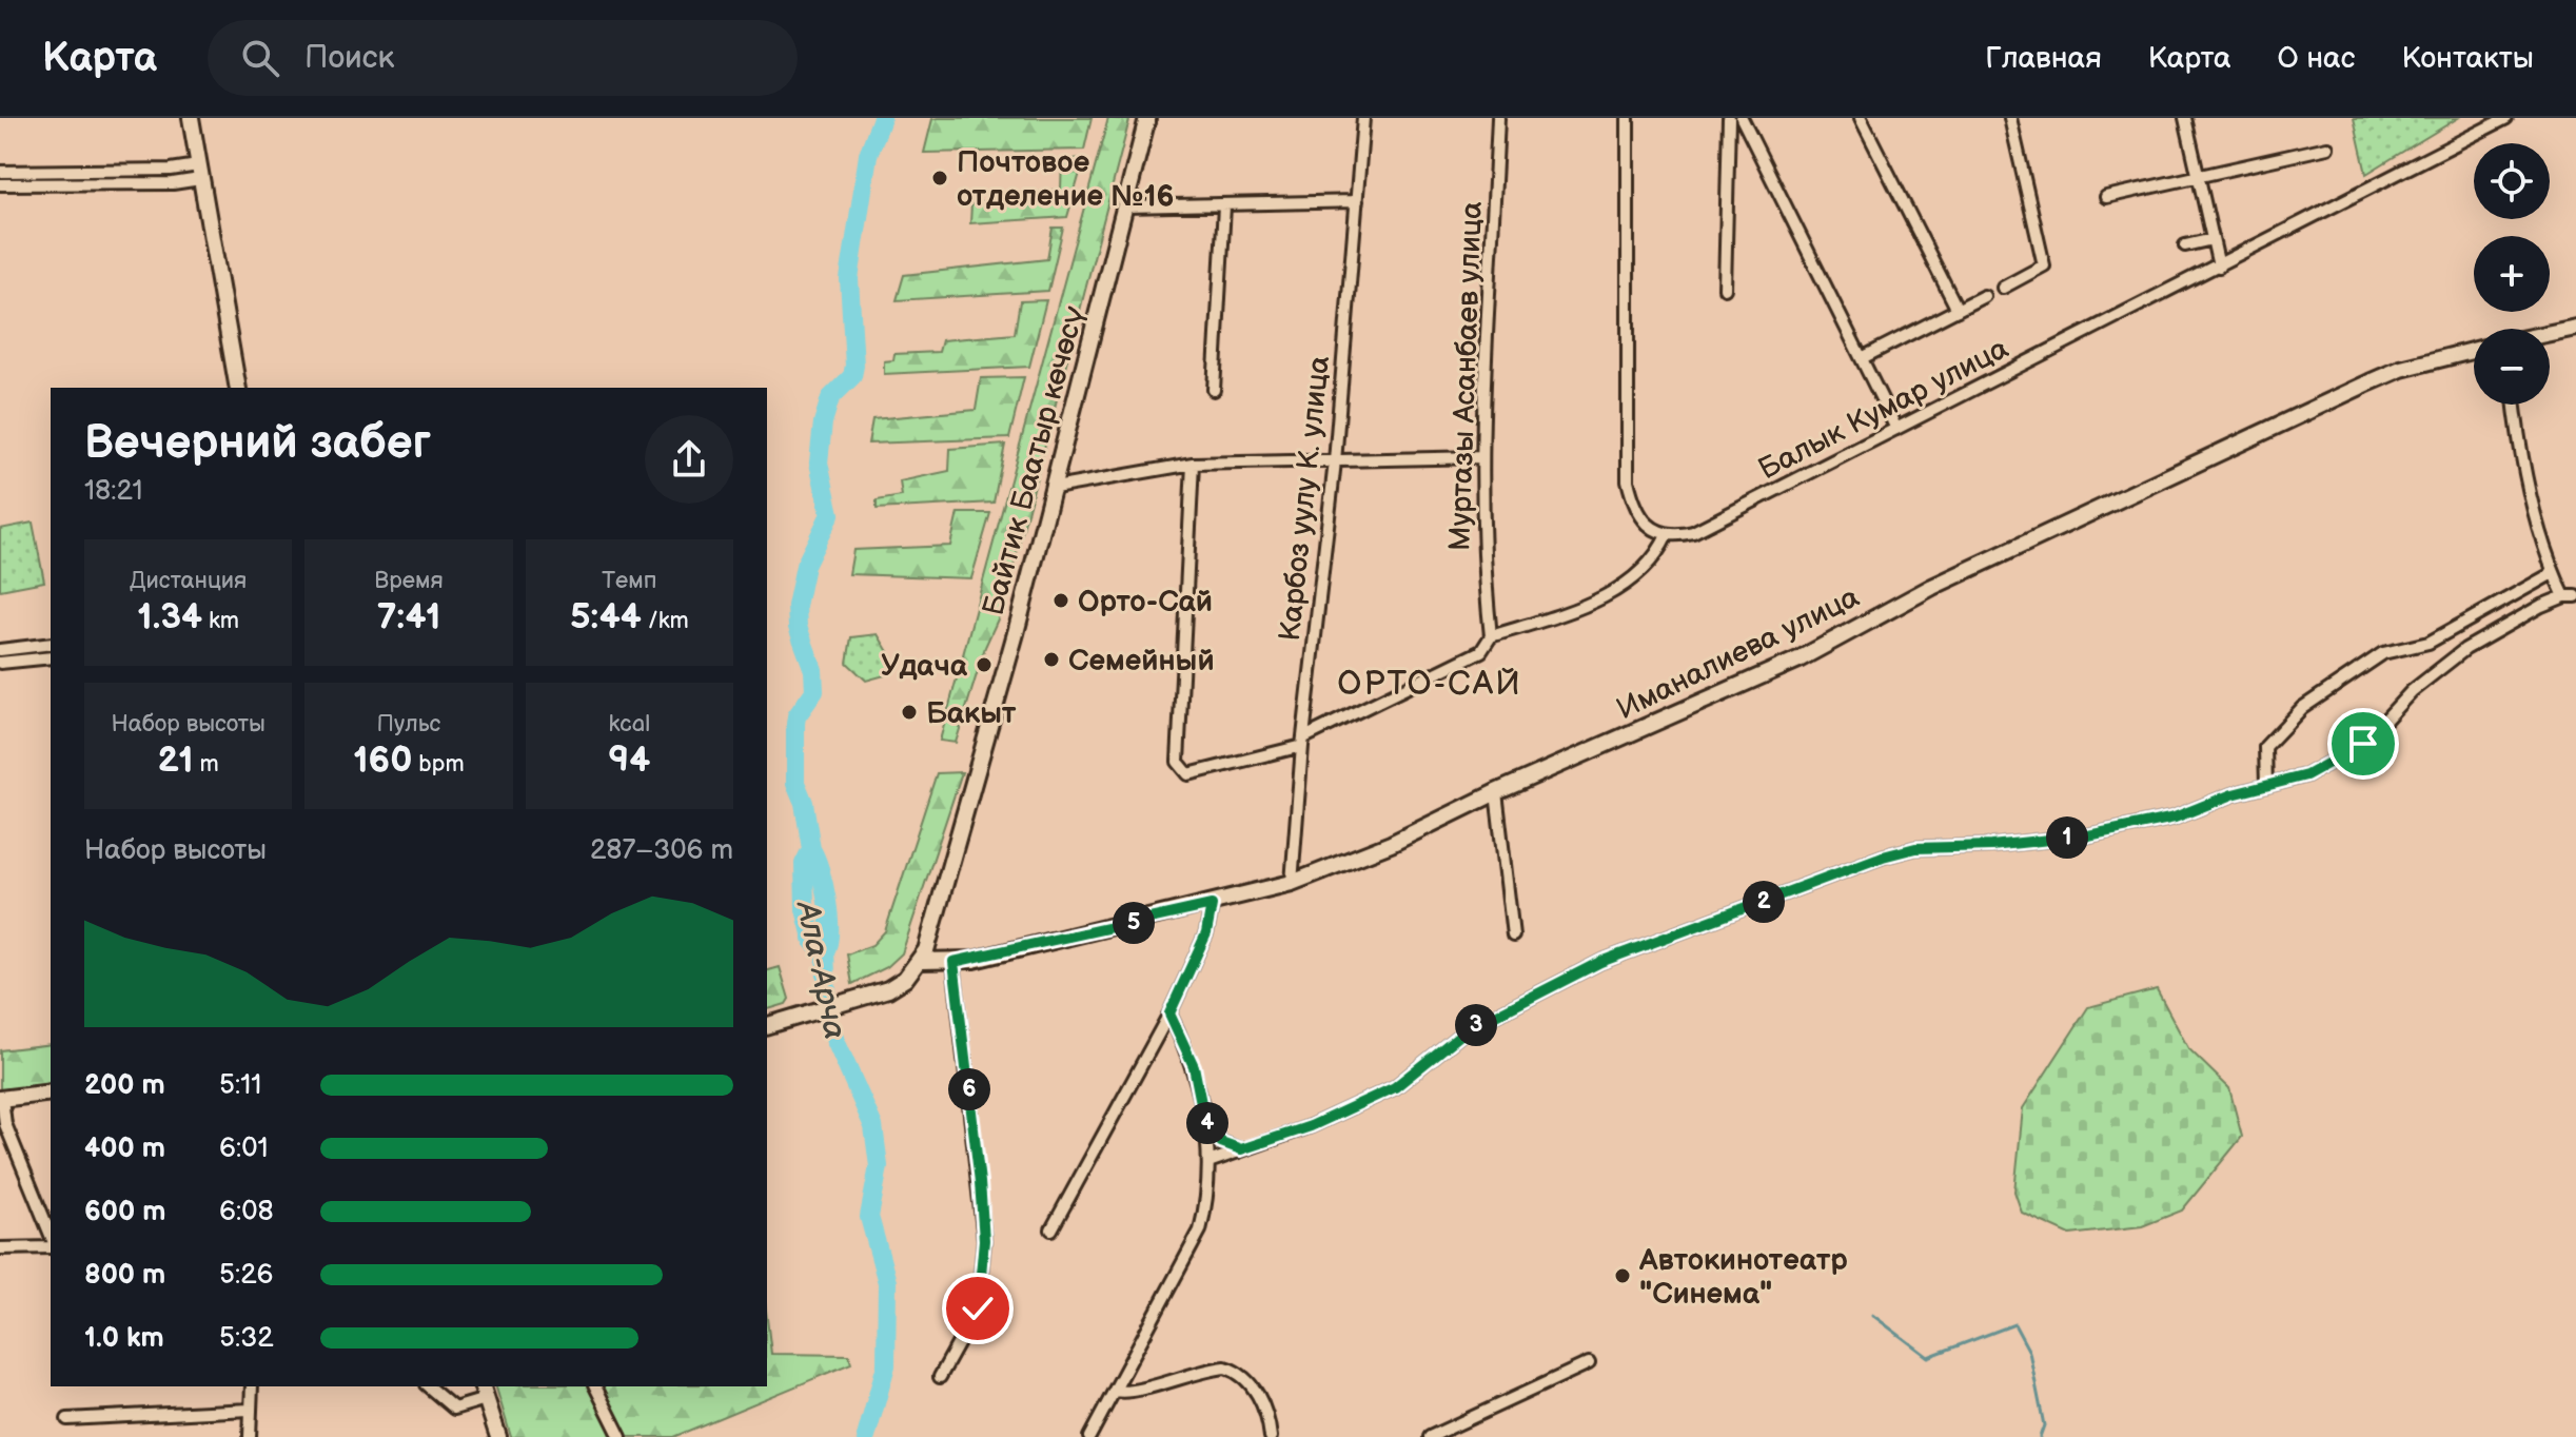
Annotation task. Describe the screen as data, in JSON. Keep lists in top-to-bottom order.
{
  "streets": {
    "street": [
      "Муртазы Асанбаев улица",
      "Балык Кумар улица",
      "Байтик Баатыр көчөсү",
      "Карбоз уулу К. улица",
      "Иманалиева улица"
    ]
  },
  "crossings": [
    ["Байтик Баатыр көчөсү", "Иманалиева улица"],
    ["Карбоз уулу К. улица", "Иманалиева улица"]
  ],
  "districts": ["ОРТО-САЙ"],
  "water": ["Ала-Арча"],
  "places": [
    "Почтовое отделение №16",
    "Орто-Сай",
    "Семейный",
    "Удача",
    "Бакыт",
    "Автокинотеатр \"Синема\""
  ],
  "page": {
    "header": "Карта",
    "search": "Поиск",
    "nav": [
      "Главная",
      "Карта",
      "О нас",
      "Контакты"
    ],
    "map_buttons": ["+", "−"],
    "heading": ["Вечерний забег", "18:21"],
    "stats": [
      ["Дистанция", "1.34 km"],
      ["Время", "7:41"],
      ["Темп", "5:44 /km"],
      ["Набор высоты", "21 m"],
      ["Пульс", "160 bpm"],
      ["kcal", "94"]
    ],
    "pins": [
      "1",
      "2",
      "5",
      "3",
      "6",
      "4"
    ],
    "chart": ["Набор высоты", "287–306 m"],
    "list": [
      {
        "name": "200 m",
        "note": "5:11"
      },
      {
        "name": "400 m",
        "note": "6:01"
      },
      {
        "name": "600 m",
        "note": "6:08"
      },
      {
        "name": "800 m",
        "note": "5:26"
      },
      {
        "name": "1.0 km",
        "note": "5:32"
      }
    ]
  }
}
